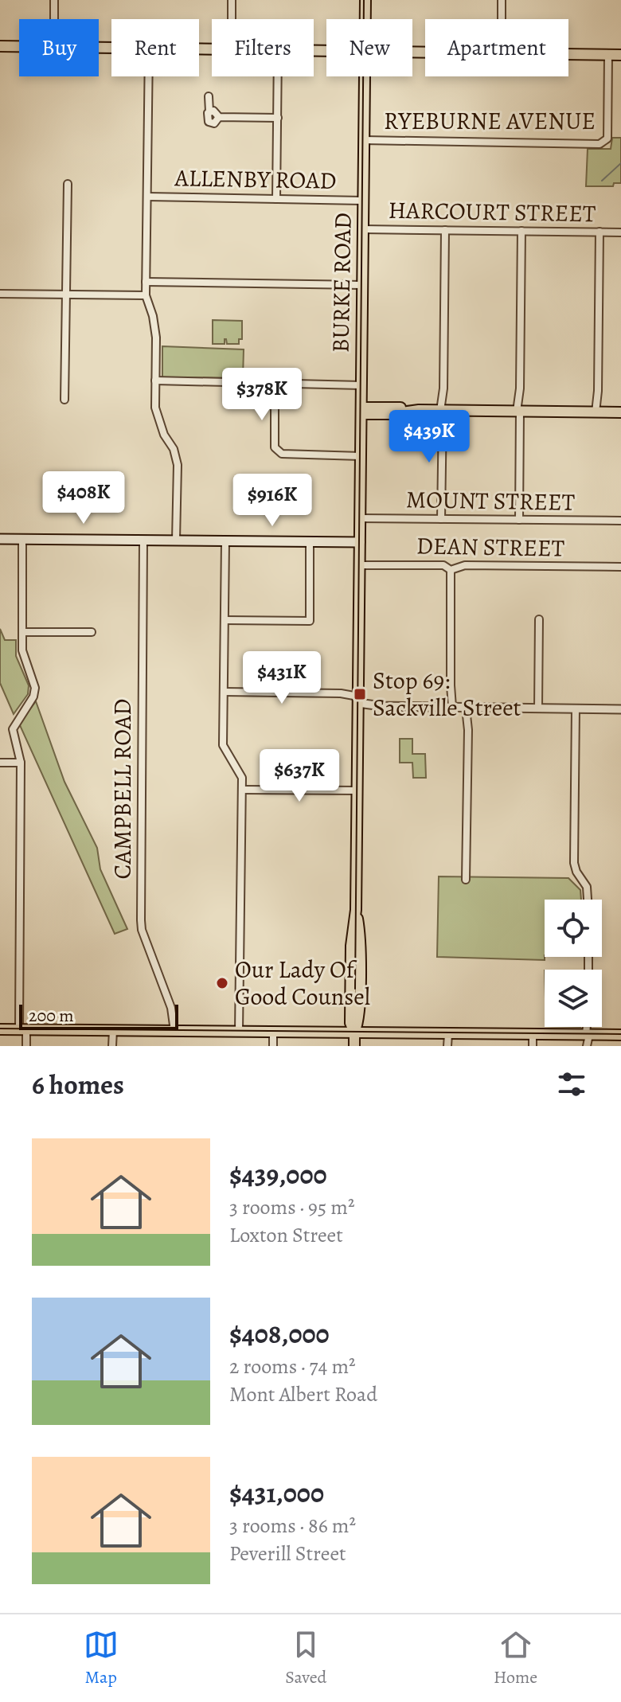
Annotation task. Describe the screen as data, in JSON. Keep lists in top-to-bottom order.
{
  "streets": {
    "main road": ["BURKE ROAD"],
    "street": [
      "RYEBURNE AVENUE",
      "ALLENBY ROAD",
      "HARCOURT STREET",
      "MOUNT STREET",
      "DEAN STREET",
      "CAMPBELL ROAD"
    ]
  },
  "crossings": [
    ["RYEBURNE AVENUE", "BURKE ROAD"],
    ["ALLENBY ROAD", "BURKE ROAD"],
    ["HARCOURT STREET", "BURKE ROAD"],
    ["BURKE ROAD", "MOUNT STREET"],
    ["BURKE ROAD", "DEAN STREET"]
  ],
  "places": {
    "transit": ["Stop 69: Sackville Street"],
    "other": ["Our Lady Of Good Counsel"]
  },
  "scale_bar": "200 m",
  "page": {
    "chip": [
      "Buy",
      "Rent",
      "Filters",
      "New",
      "Apartment"
    ],
    "price": [
      "$378K",
      "$439K",
      "$408K",
      "$916K",
      "$431K",
      "$637K"
    ],
    "scale": "200 m",
    "heading": "6 homes",
    "list": [
      {
        "name": "$439,000",
        "note": "3 rooms · 95 m² · Loxton Street"
      },
      {
        "name": "$408,000",
        "note": "2 rooms · 74 m² · Mont Albert Road"
      },
      {
        "name": "$431,000",
        "note": "3 rooms · 86 m² · Peverill Street"
      }
    ],
    "tabs": ["Map", "Saved", "Home"]
  }
}
